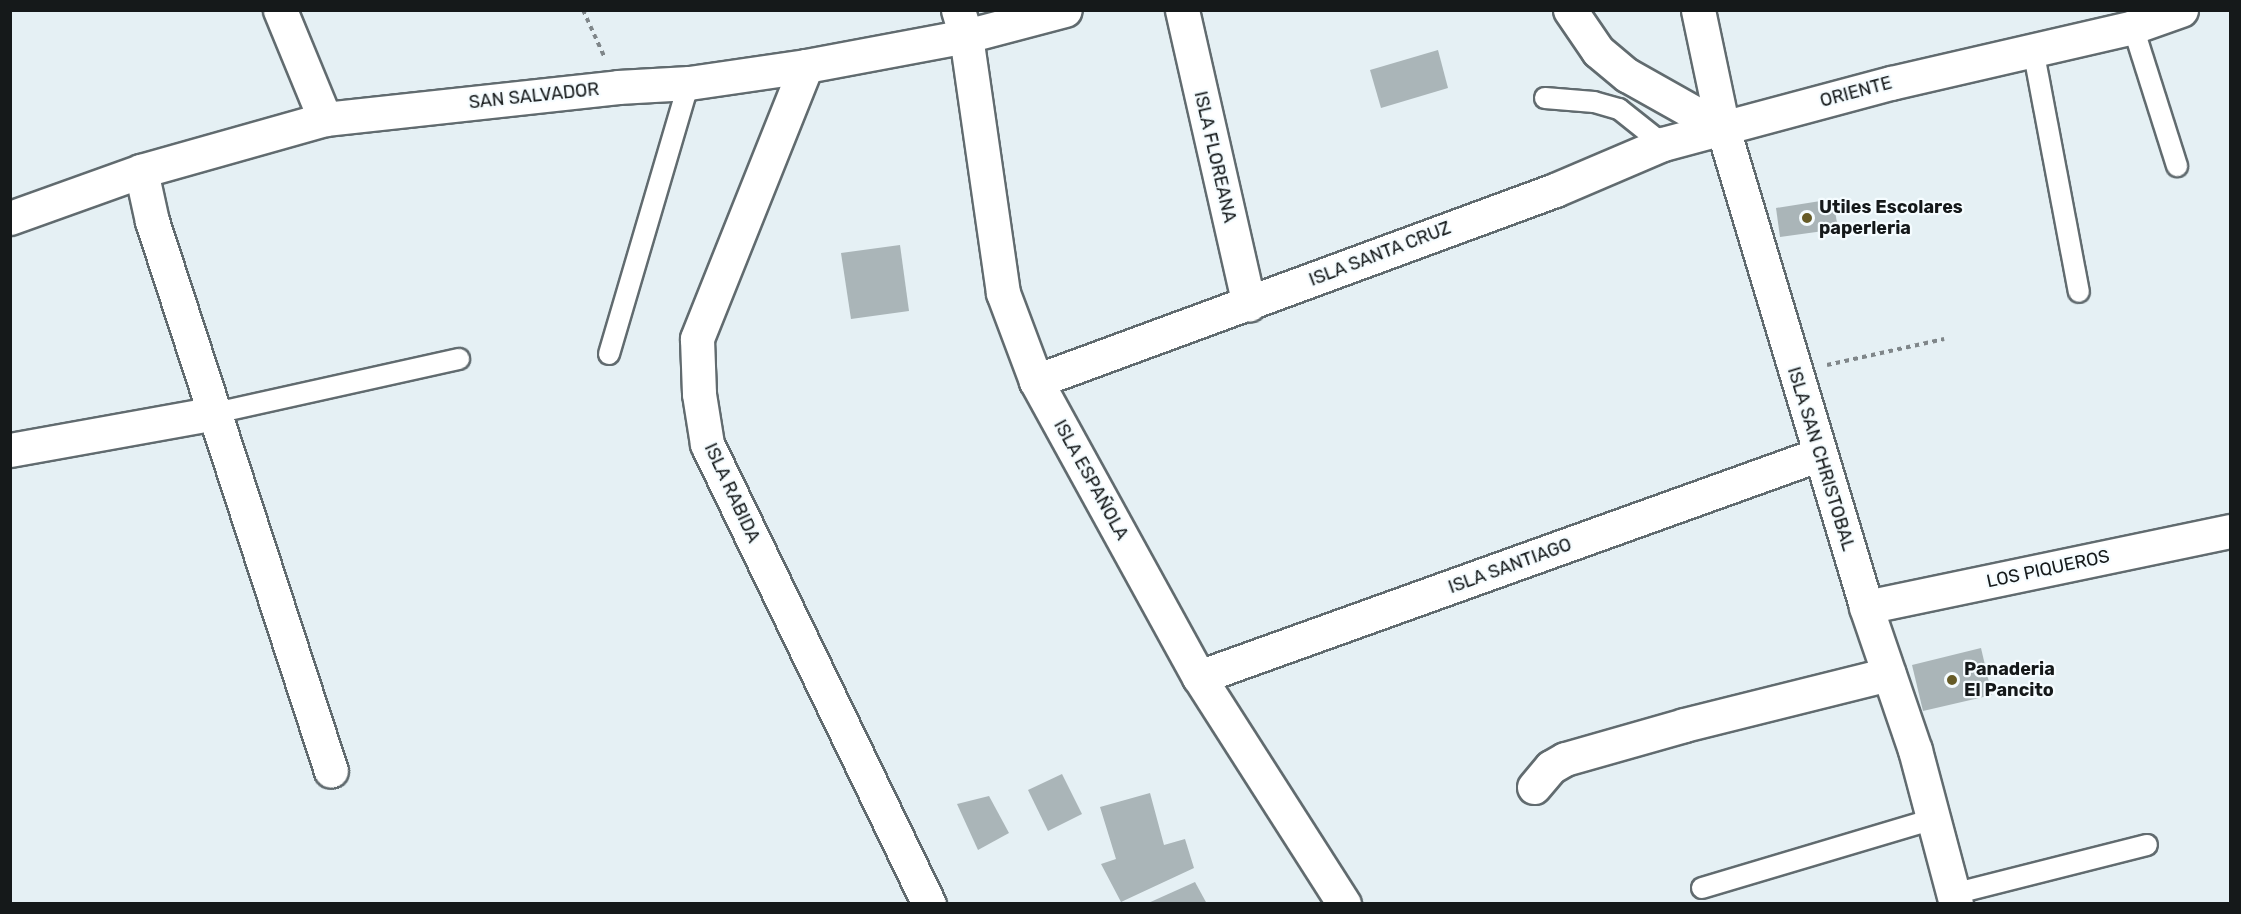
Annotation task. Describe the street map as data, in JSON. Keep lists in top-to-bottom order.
{
  "streets": {
    "street": [
      "ORIENTE",
      "SAN SALVADOR",
      "ISLA FLOREANA",
      "ISLA SANTA CRUZ",
      "ISLA SAN CHRISTOBAL",
      "ISLA ESPAÑOLA",
      "ISLA RABIDA",
      "ISLA SANTIAGO",
      "LOS PIQUEROS"
    ]
  },
  "crossings": [
    ["ORIENTE", "ISLA SANTA CRUZ"],
    ["ORIENTE", "ISLA SAN CHRISTOBAL"],
    ["SAN SALVADOR", "ISLA ESPAÑOLA"],
    ["SAN SALVADOR", "ISLA RABIDA"],
    ["ISLA FLOREANA", "ISLA SANTA CRUZ"],
    ["ISLA SANTA CRUZ", "ISLA SAN CHRISTOBAL"],
    ["ISLA SANTA CRUZ", "ISLA ESPAÑOLA"],
    ["ISLA SAN CHRISTOBAL", "ISLA SANTIAGO"],
    ["ISLA SAN CHRISTOBAL", "LOS PIQUEROS"],
    ["ISLA ESPAÑOLA", "ISLA SANTIAGO"]
  ],
  "places": ["Utiles Escolares paperleria", "Panaderia El Pancito"]
}
